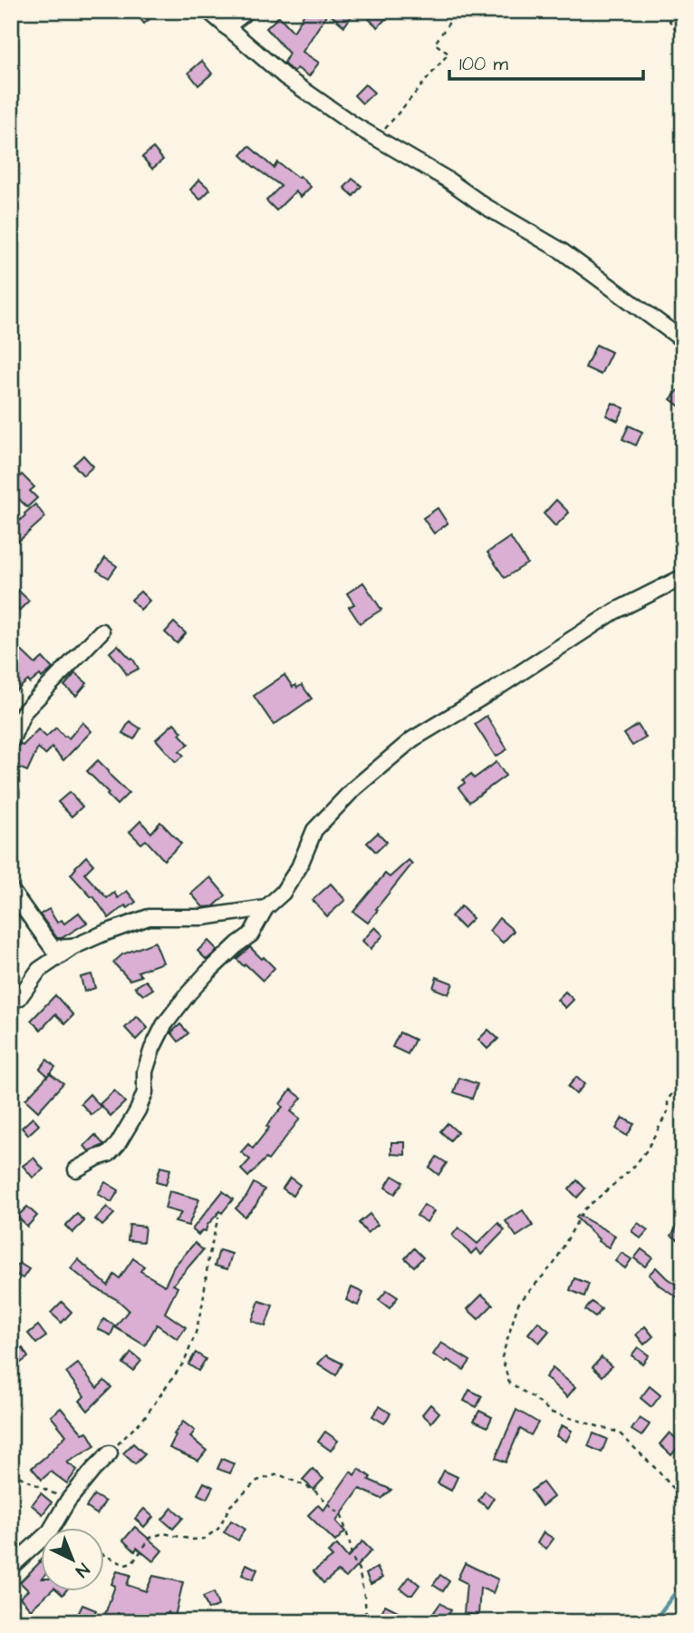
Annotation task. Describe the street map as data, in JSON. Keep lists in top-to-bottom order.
{
  "scale_bar": "100 m",
  "north": "bottom right"
}
